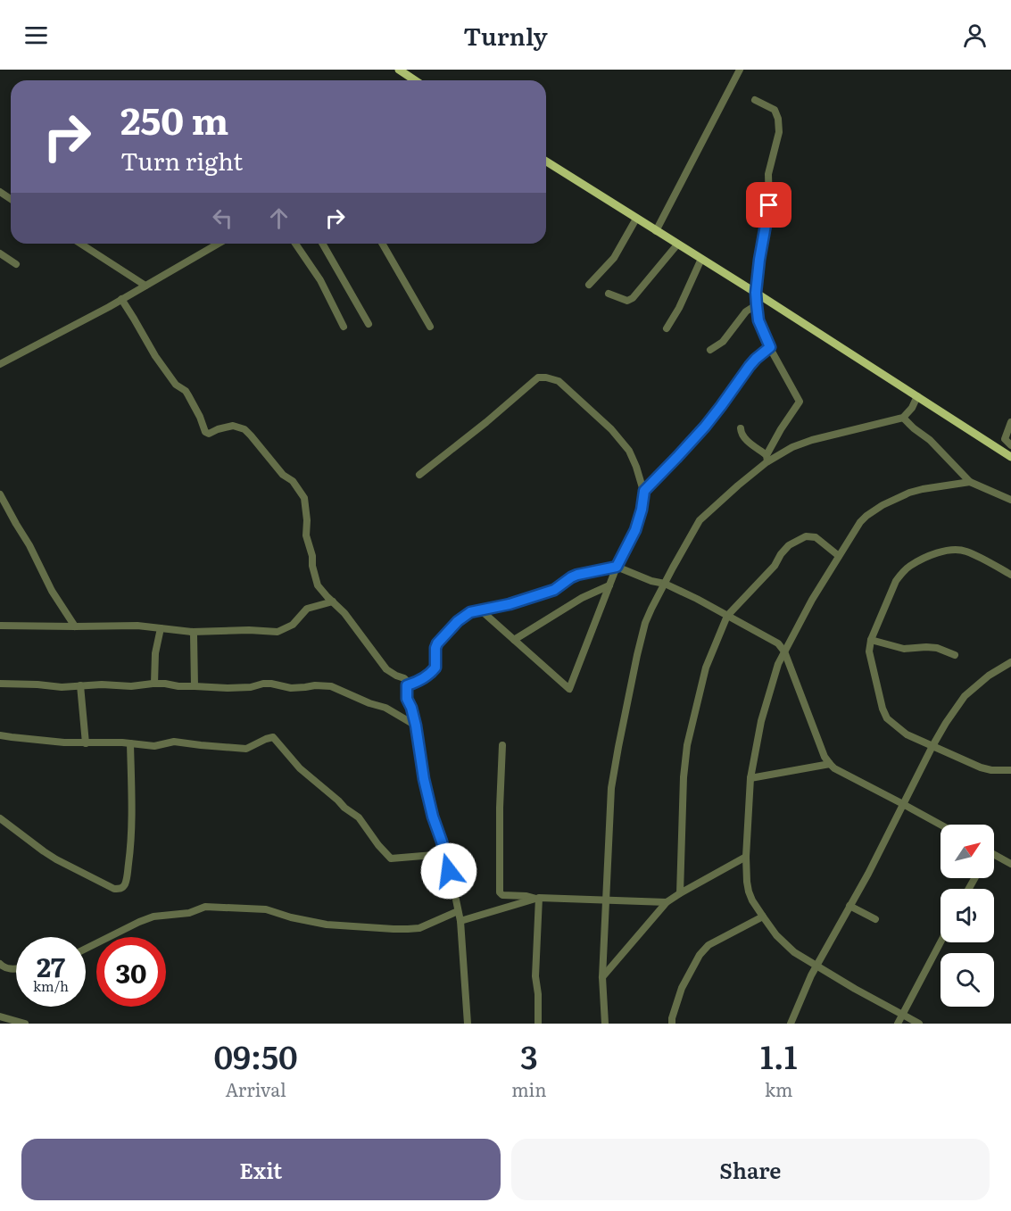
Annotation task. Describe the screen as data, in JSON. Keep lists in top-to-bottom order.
{
  "north": "top right",
  "page": {
    "header": "Turnly",
    "turn": ["250 m", "Turn right"],
    "speed": "27 km/h",
    "limit": "30",
    "eta": [
      "09:50",
      "Arrival",
      "3",
      "min",
      "1.1",
      "km"
    ],
    "buttons": ["Exit", "Share"]
  }
}
